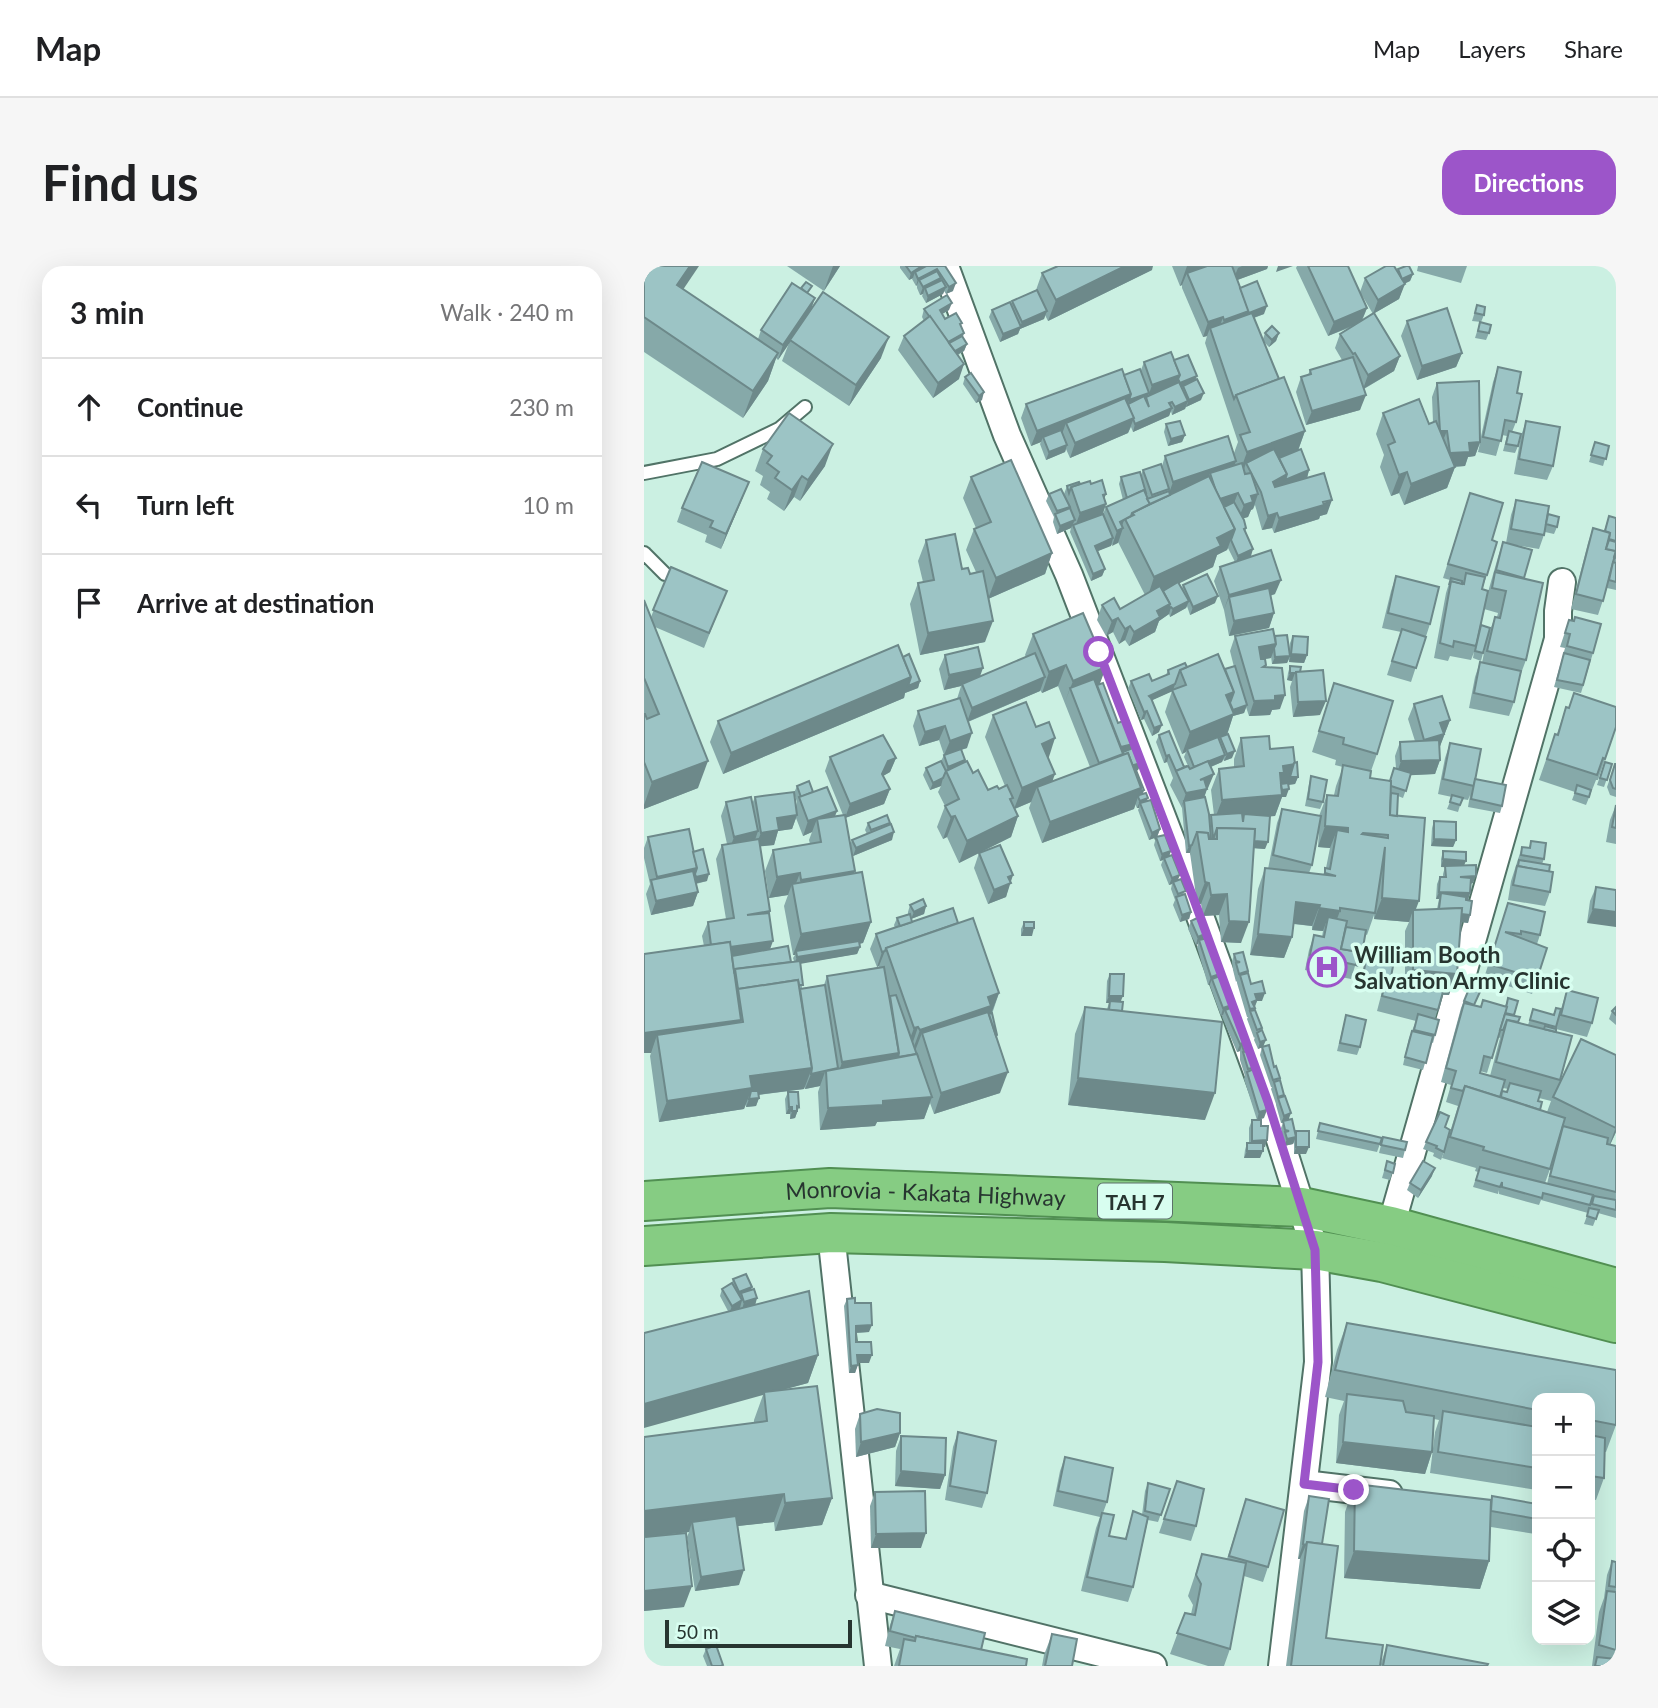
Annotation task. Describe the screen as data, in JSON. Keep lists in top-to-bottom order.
{
  "streets": {
    "highway": ["Monrovia - Kakata Highway", "TAH 7"]
  },
  "places": {
    "hospital": ["William Booth Salvation Army Clinic"]
  },
  "scale_bar": "50 m",
  "page": {
    "header": "Map",
    "nav": ["Map", "Layers", "Share"],
    "buttons": "Directions",
    "title": "Find us",
    "heading": ["3 min", "Walk · 240 m"],
    "list": [
      ["Continue", "230 m"],
      ["Turn left", "10 m"],
      "Arrive at destination"
    ],
    "map_buttons": ["+", "−"],
    "scale": "50 m"
  }
}
